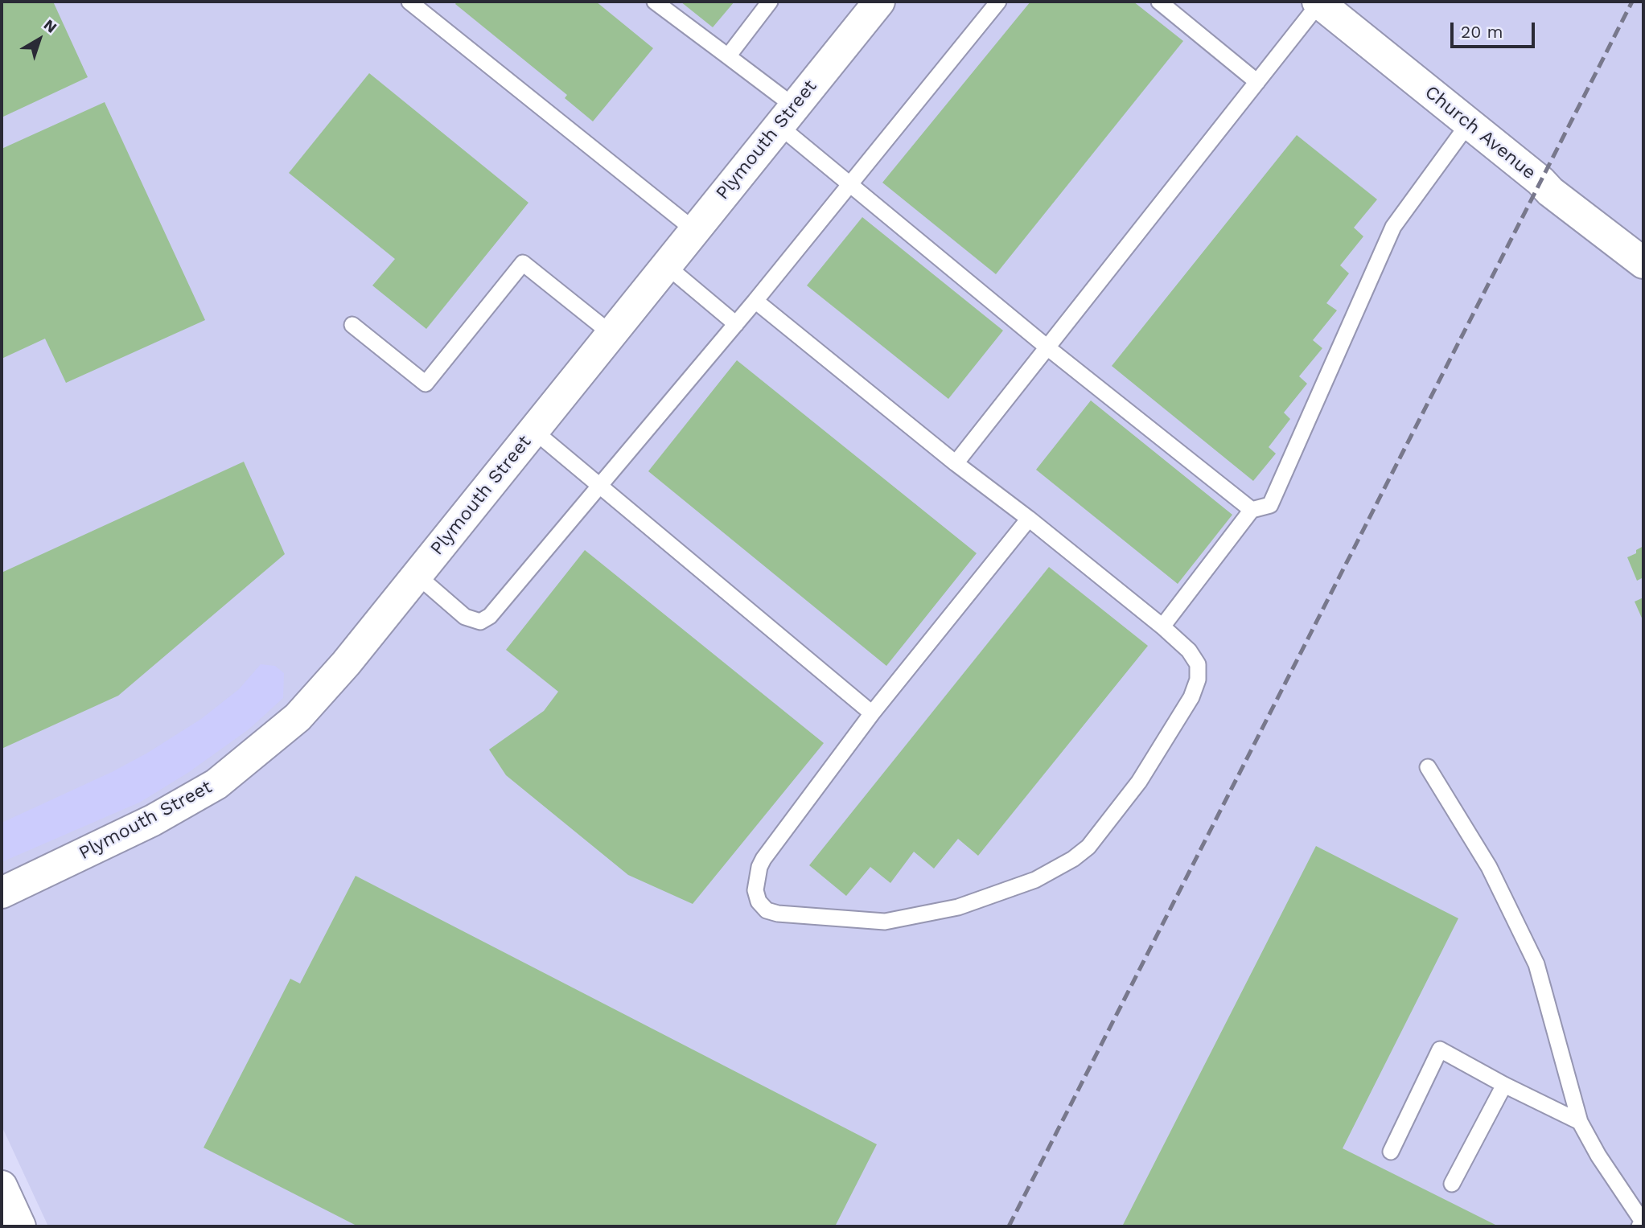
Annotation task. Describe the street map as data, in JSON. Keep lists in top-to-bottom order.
{
  "streets": {
    "street": ["Church Avenue", "Plymouth Street"]
  },
  "scale_bar": "20 m",
  "north": "top right"
}
